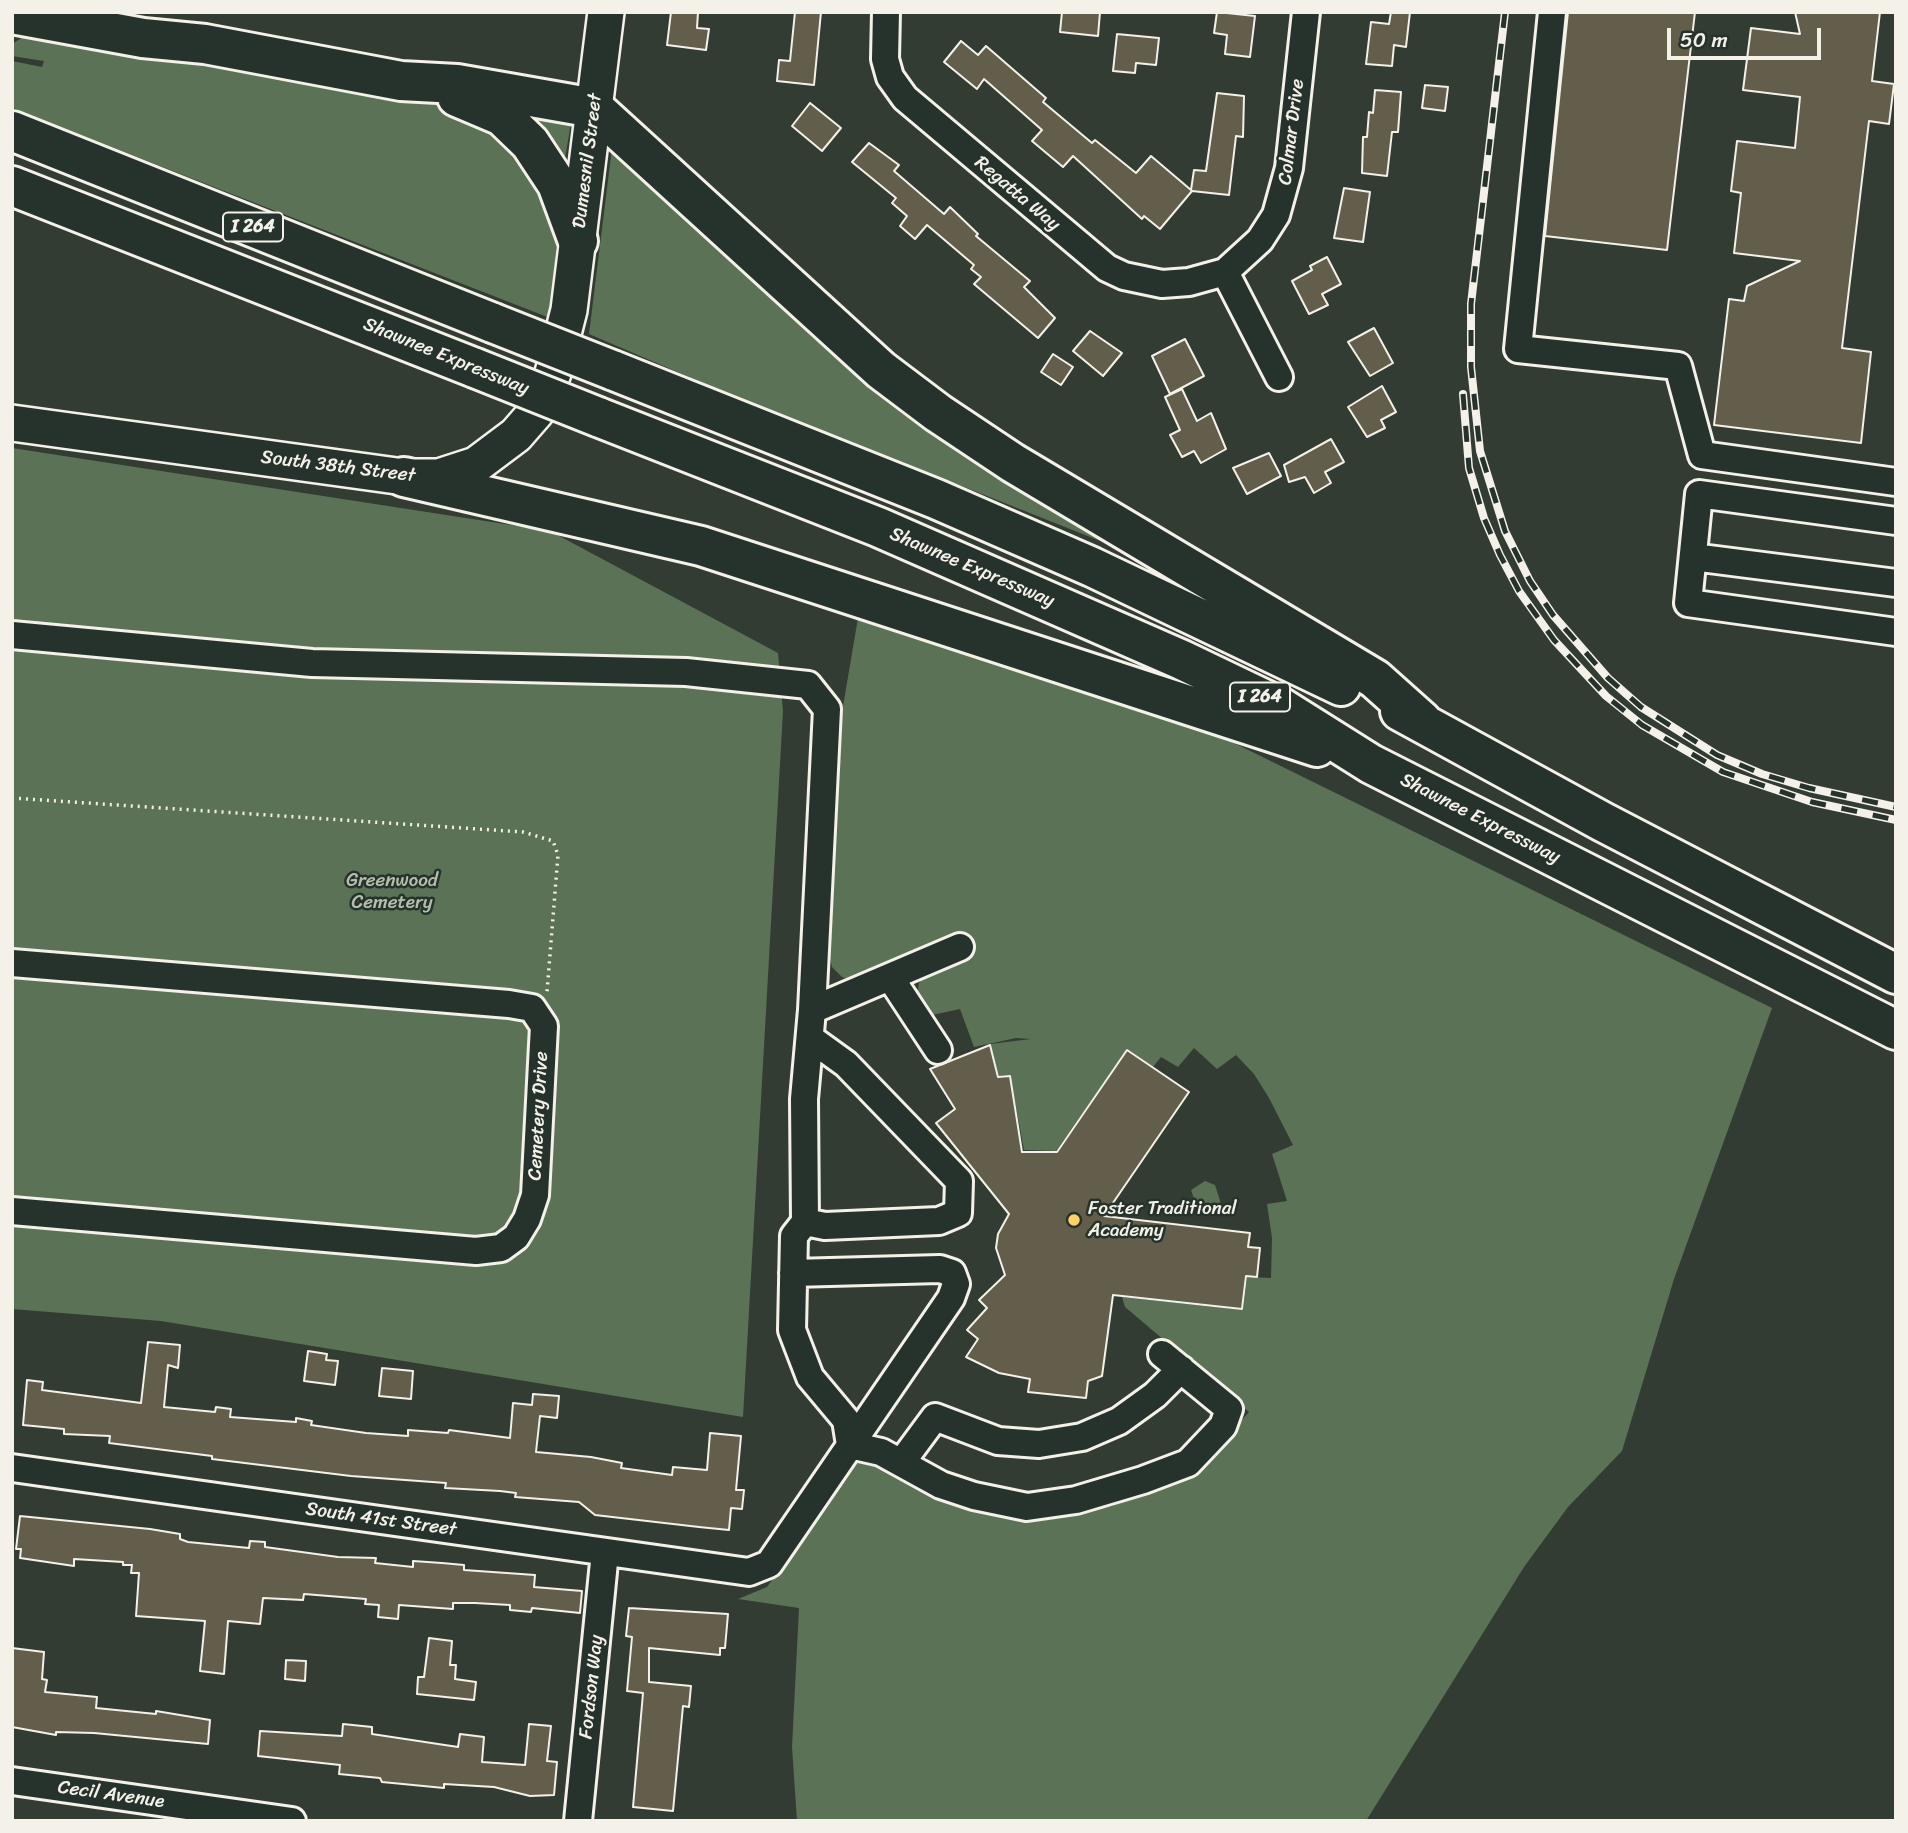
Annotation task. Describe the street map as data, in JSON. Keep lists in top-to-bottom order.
{
  "streets": {
    "highway": ["I 264", "Shawnee Expressway"],
    "main road": ["Dumesnil Street", "South 38th Street"],
    "street": [
      "Colmar Drive",
      "Regatta Way",
      "Cemetery Drive",
      "South 41st Street",
      "Fordson Way",
      "Cecil Avenue"
    ]
  },
  "crossings": [
    ["Colmar Drive", "Regatta Way"],
    ["Dumesnil Street", "South 38th Street"],
    ["South 41st Street", "Fordson Way"]
  ],
  "parks": ["Greenwood Cemetery"],
  "places": ["Foster Traditional Academy"],
  "scale_bar": "50 m"
}
